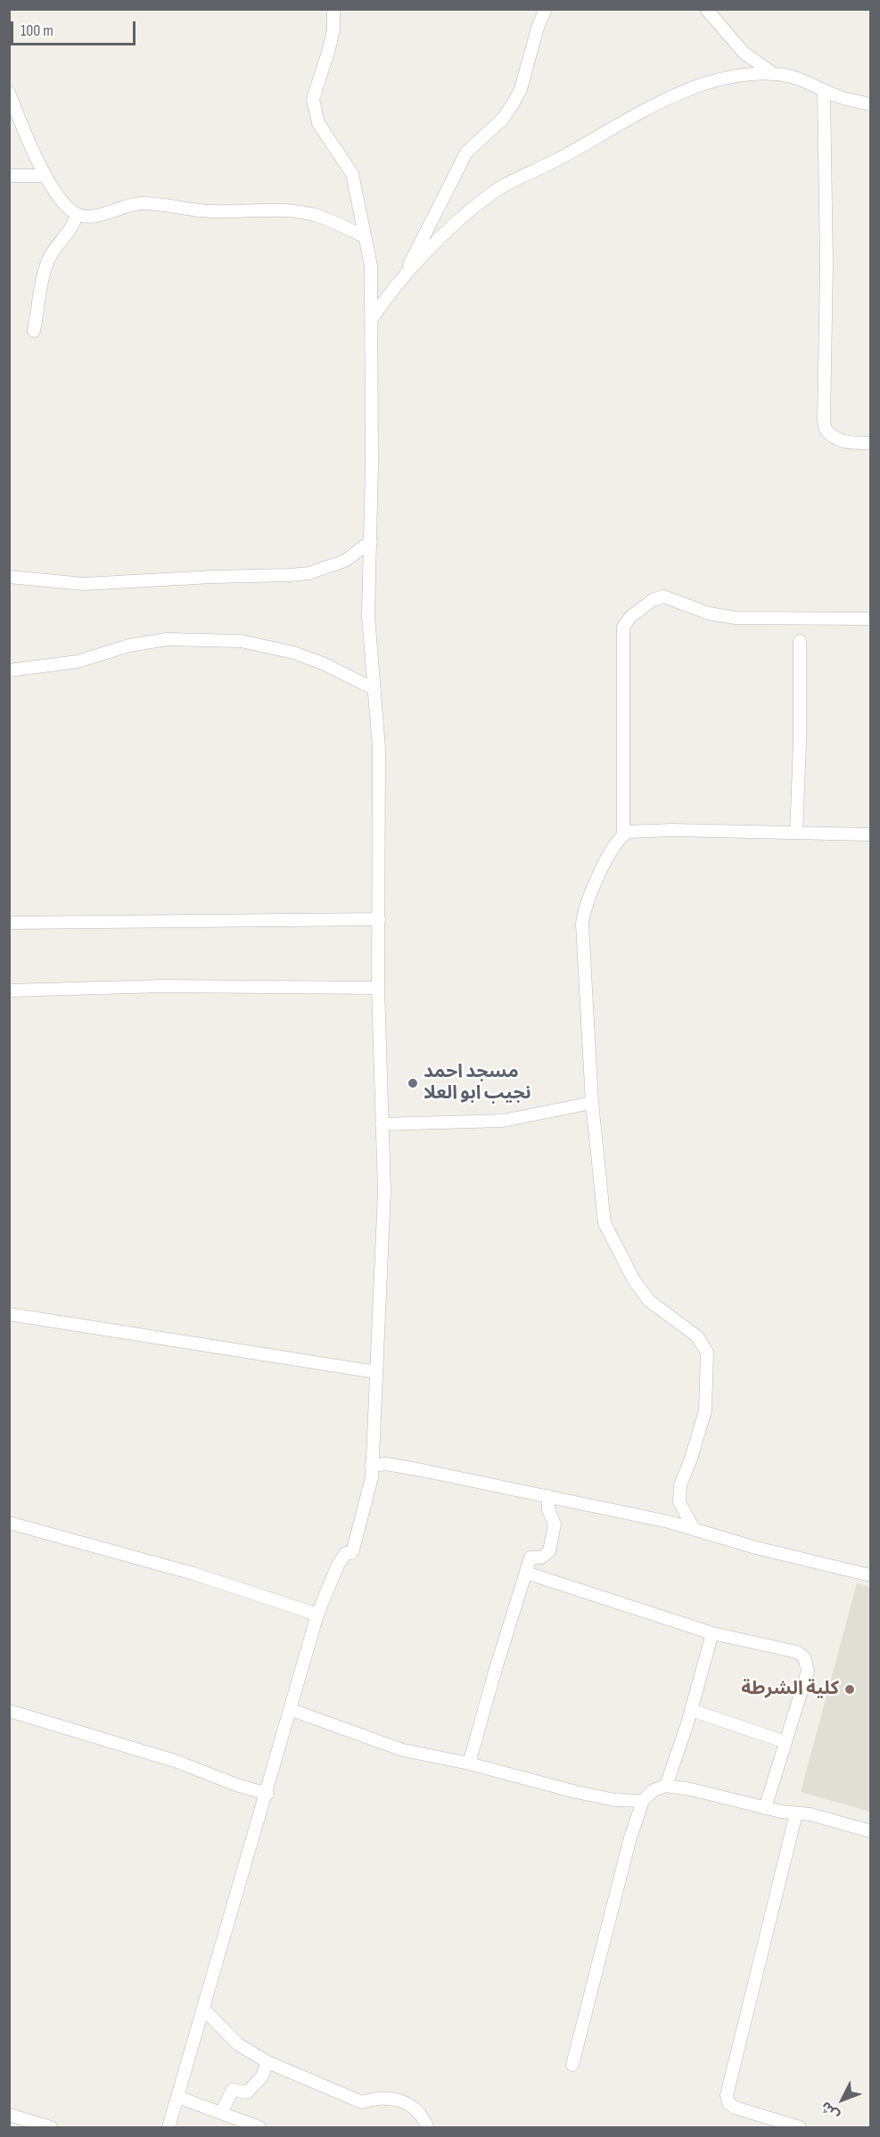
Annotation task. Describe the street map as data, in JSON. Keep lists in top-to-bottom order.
{
  "places": ["مسجد احمد نجيب ابو العلا", "كلية الشرطة"],
  "scale_bar": "100 m",
  "north": "bottom left"
}
